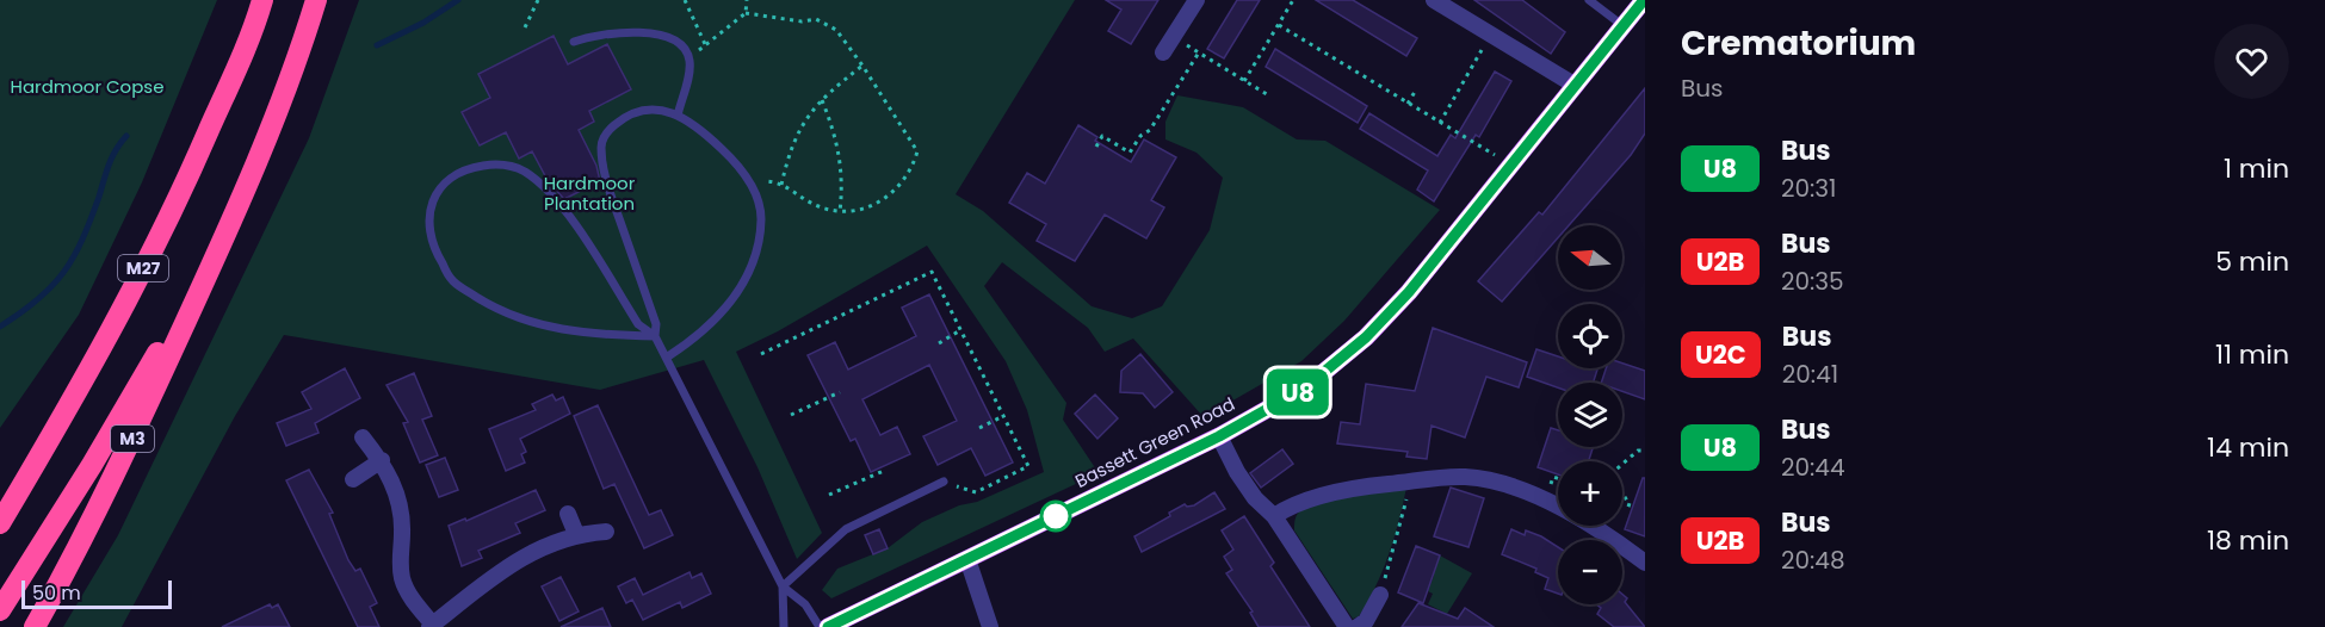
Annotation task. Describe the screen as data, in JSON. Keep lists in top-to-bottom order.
{
  "streets": {
    "highway": ["M27", "M3"],
    "main road": ["Bassett Green Road"]
  },
  "parks": ["Hardmoor Copse", "Hardmoor Plantation"],
  "lines": ["bus line U8"],
  "scale_bar": "50 m",
  "north": "left",
  "page": {
    "on_map": "U8",
    "heading": ["Crematorium", "Bus"],
    "list": [
      {
        "mark": "U8",
        "name": "Bus",
        "note": "20:31",
        "value": "1 min"
      },
      {
        "mark": "U2B",
        "name": "Bus",
        "note": "20:35",
        "value": "5 min"
      },
      {
        "mark": "U2C",
        "name": "Bus",
        "note": "20:41",
        "value": "11 min"
      },
      {
        "mark": "U8",
        "name": "Bus",
        "note": "20:44",
        "value": "14 min"
      },
      {
        "mark": "U2B",
        "name": "Bus",
        "note": "20:48",
        "value": "18 min"
      }
    ],
    "map_buttons": ["+", "−"],
    "scale": "50 m"
  }
}
